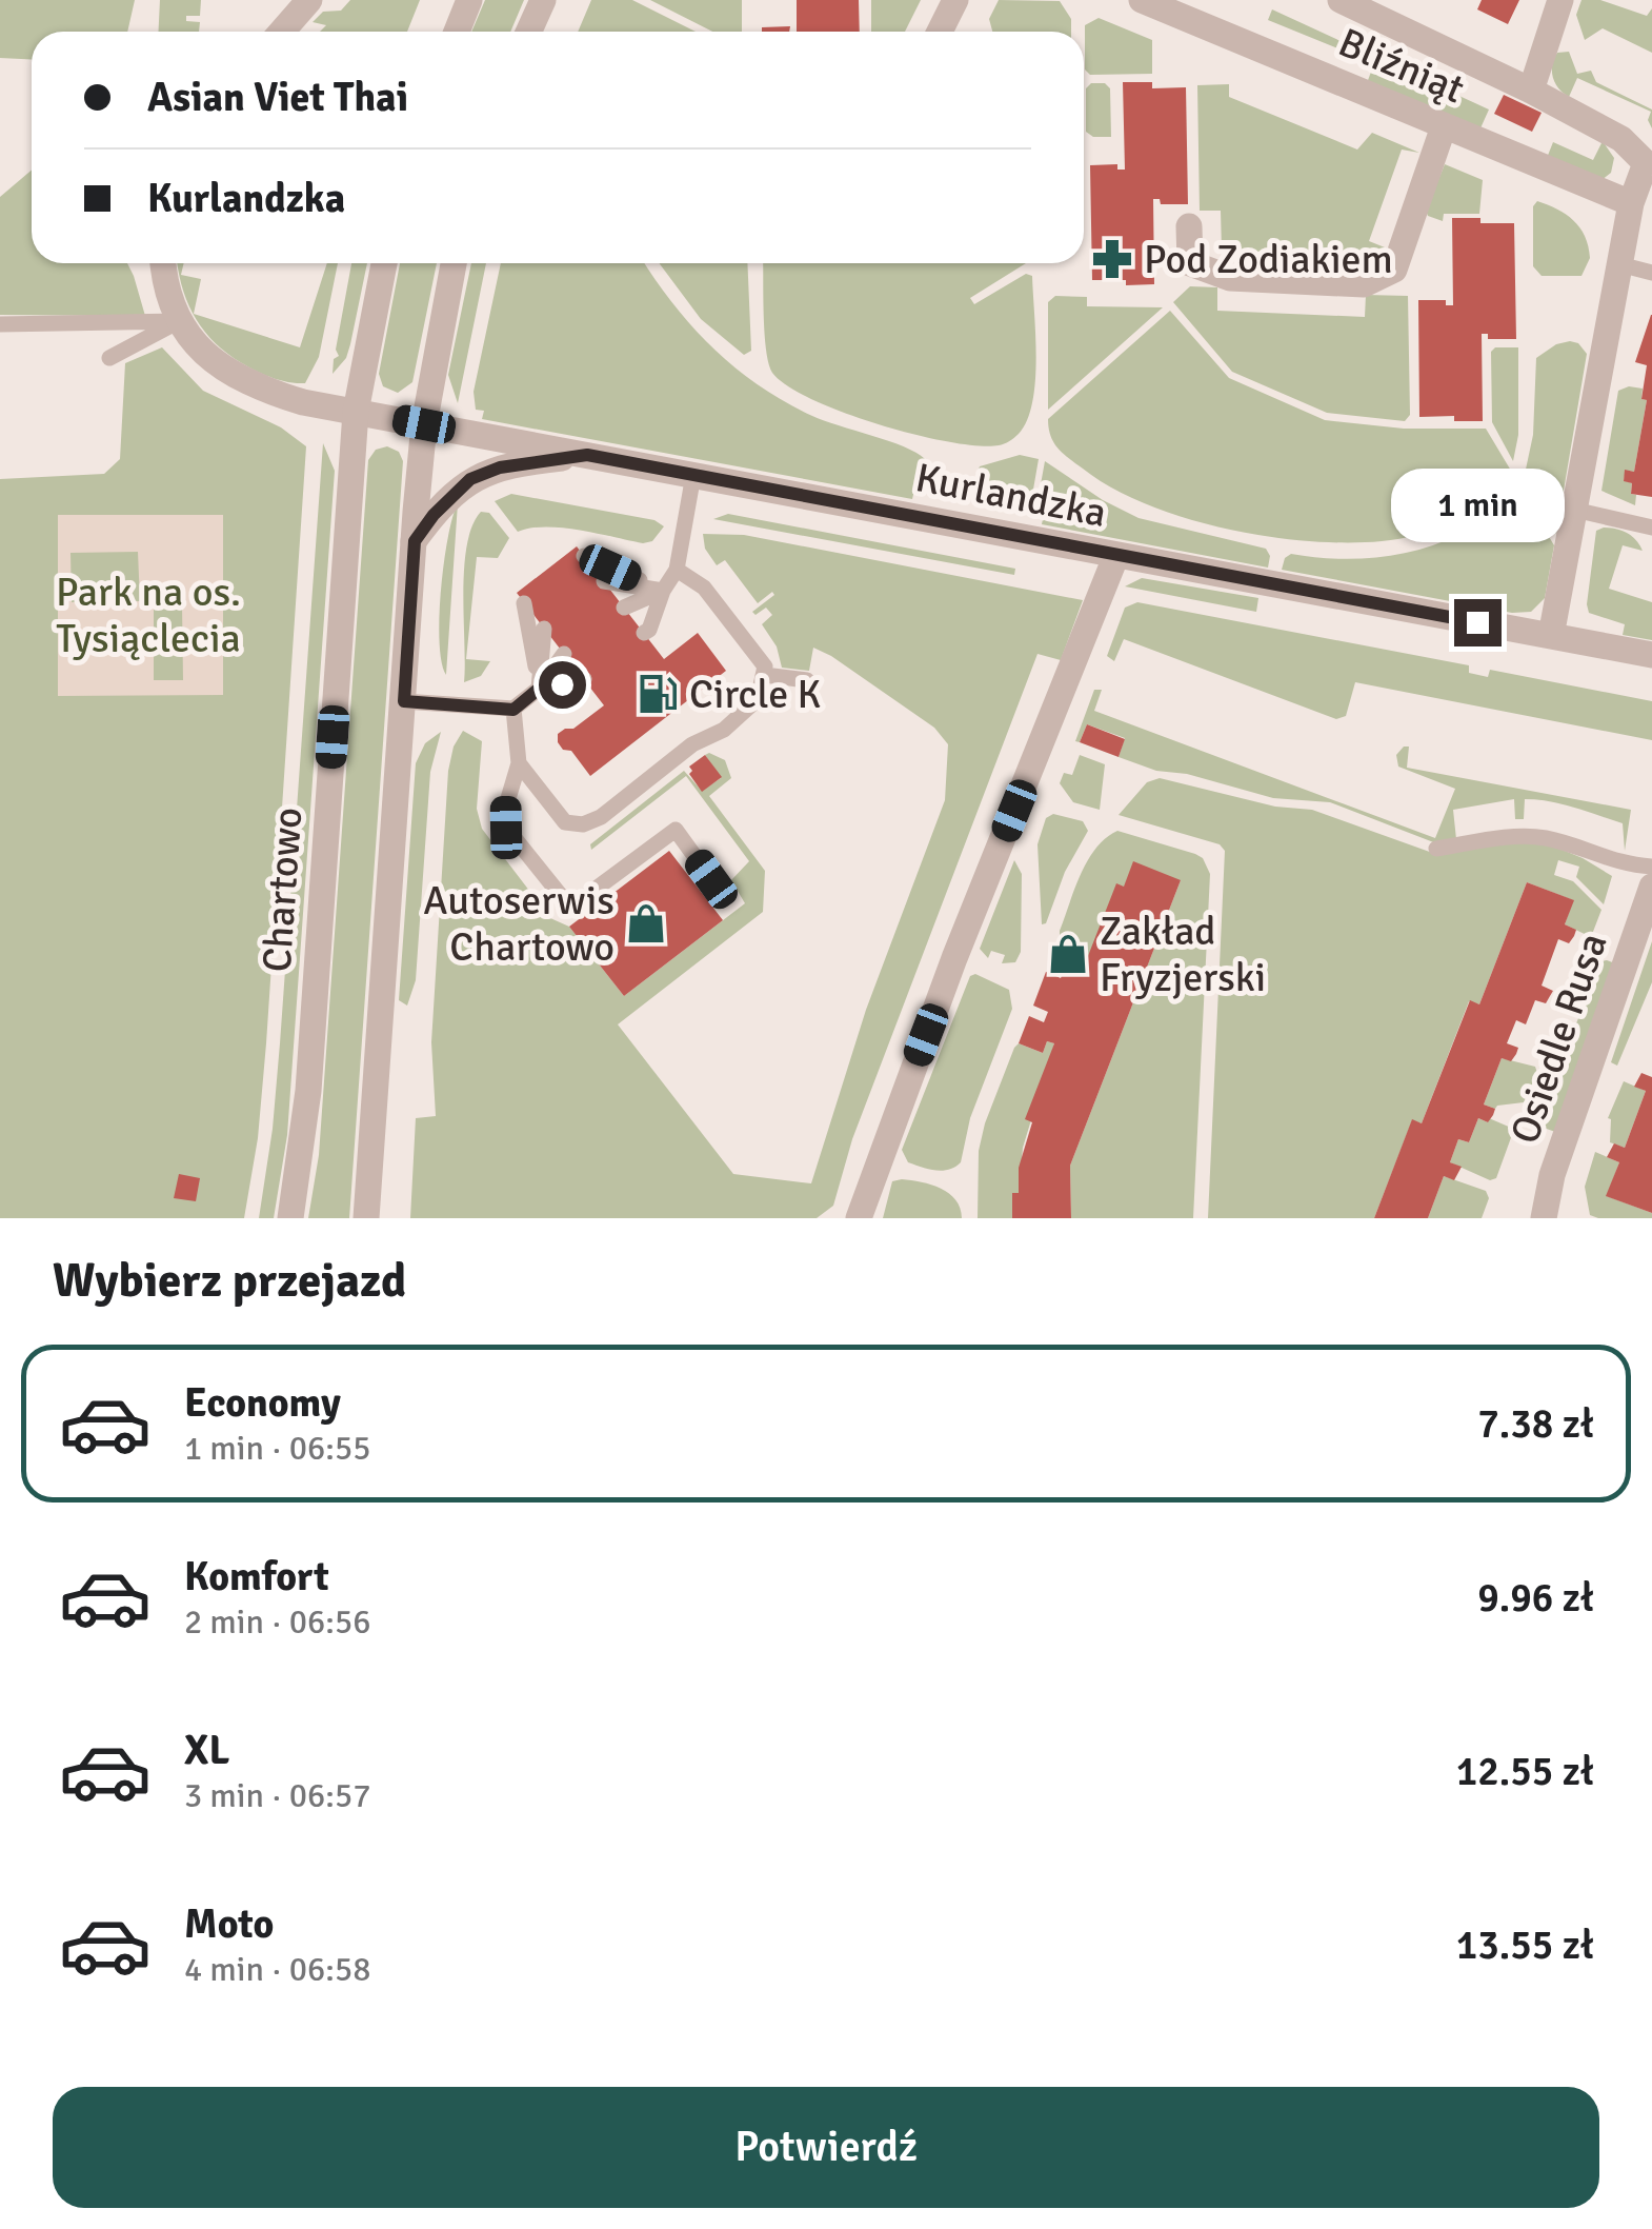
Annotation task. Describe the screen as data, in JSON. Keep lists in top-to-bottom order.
{
  "streets": {
    "street": [
      "Bliźniąt",
      "Kurlandzka",
      "Chartowo",
      "Osiedle Rusa"
    ]
  },
  "crossings": [
    ["Bliźniąt", "Kurlandzka"],
    ["Kurlandzka", "Chartowo"]
  ],
  "parks": ["Park na os. Tysiąclecia"],
  "places": {
    "pharmacy": ["Pod Zodiakiem"],
    "fuel station": ["Circle K"],
    "shop": ["Autoserwis Chartowo", "Zakład Fryzjerski"]
  },
  "page": {
    "banner": ["Asian Viet Thai", "Kurlandzka"],
    "bubble": "1 min",
    "heading": "Wybierz przejazd",
    "list": [
      {
        "name": "Economy",
        "note": "1 min · 06:55",
        "value": "7.38 zł"
      },
      {
        "name": "Komfort",
        "note": "2 min · 06:56",
        "value": "9.96 zł"
      },
      {
        "name": "XL",
        "note": "3 min · 06:57",
        "value": "12.55 zł"
      },
      {
        "name": "Moto",
        "note": "4 min · 06:58",
        "value": "13.55 zł"
      }
    ],
    "buttons": "Potwierdź"
  }
}
